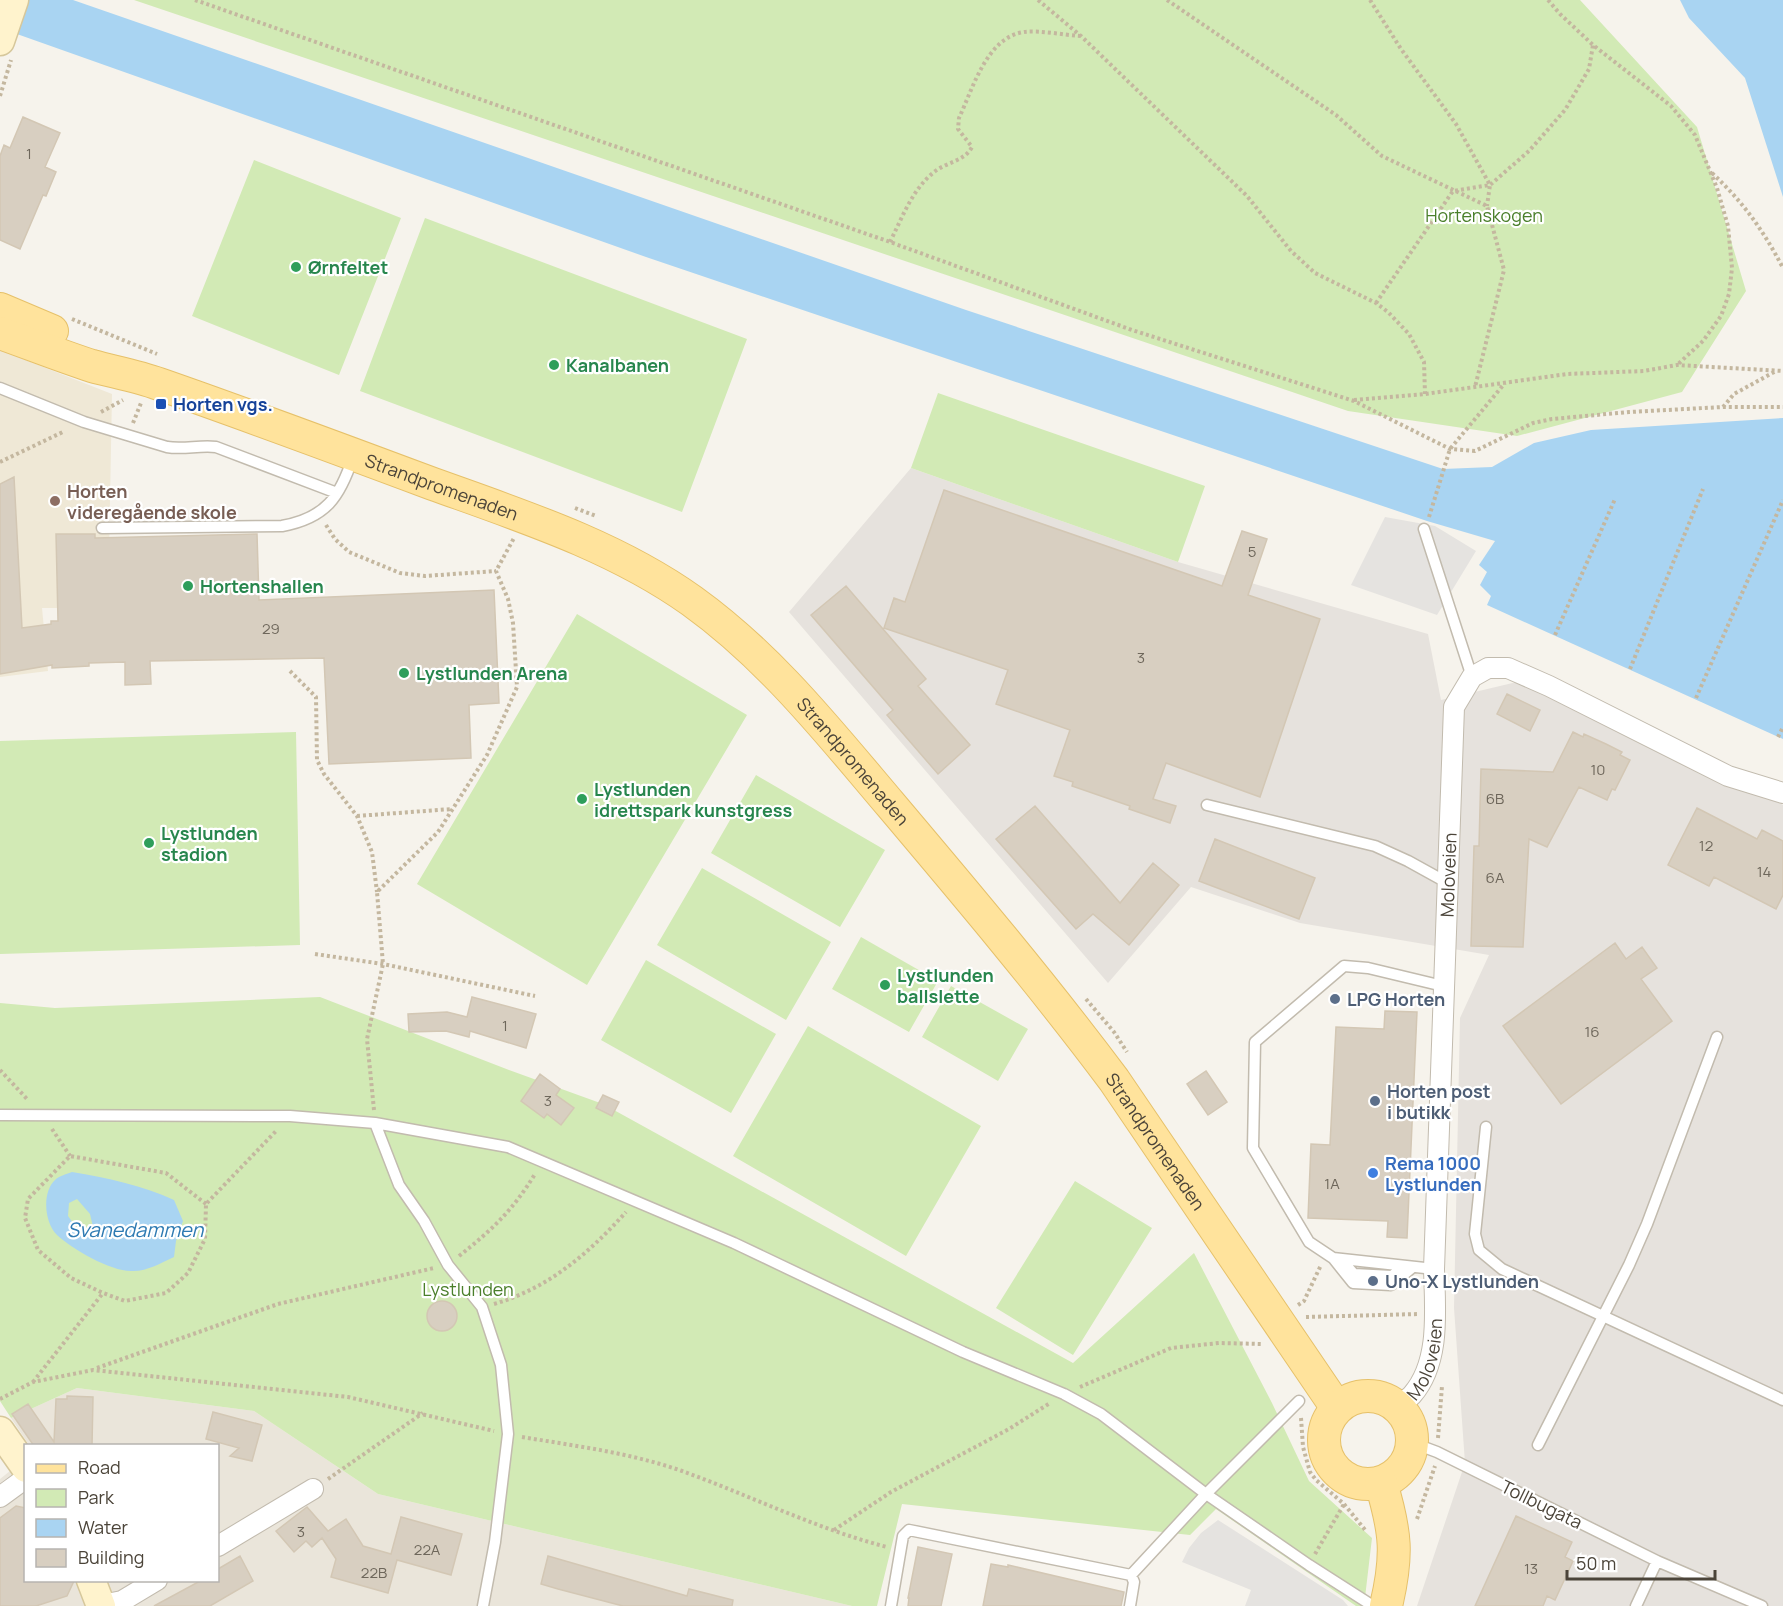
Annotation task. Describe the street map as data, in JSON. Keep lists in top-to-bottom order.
{
  "streets": {
    "main road": ["Strandpromenaden"],
    "street": ["Moloveien"],
    "lane": ["Tollbugata"]
  },
  "crossings": [
    ["Strandpromenaden", "Moloveien"],
    ["Strandpromenaden", "Tollbugata"],
    ["Moloveien", "Tollbugata"]
  ],
  "water": ["Svanedammen"],
  "parks": ["Hortenskogen", "Lystlunden"],
  "places": {
    "other": [
      "Ørnfeltet",
      "Kanalbanen",
      "Horten videregående skole",
      "Hortenshallen",
      "Lystlunden Arena",
      "Lystlunden idrettspark kunstgress",
      "Lystlunden stadion",
      "Lystlunden ballslette",
      "LPG Horten",
      "Horten post i butikk",
      "Rema 1000 Lystlunden",
      "Uno-X Lystlunden"
    ],
    "transit": ["Horten vgs."]
  },
  "house_numbers": [
    "1",
    "5",
    "29",
    "3",
    "10",
    "6B",
    "12",
    "14",
    "6A",
    "1",
    "16",
    "3",
    "1A",
    "3",
    "22A",
    "13",
    "22B"
  ],
  "legend": [
    "Road",
    "Park",
    "Water",
    "Building"
  ],
  "scale_bar": "50 m"
}
